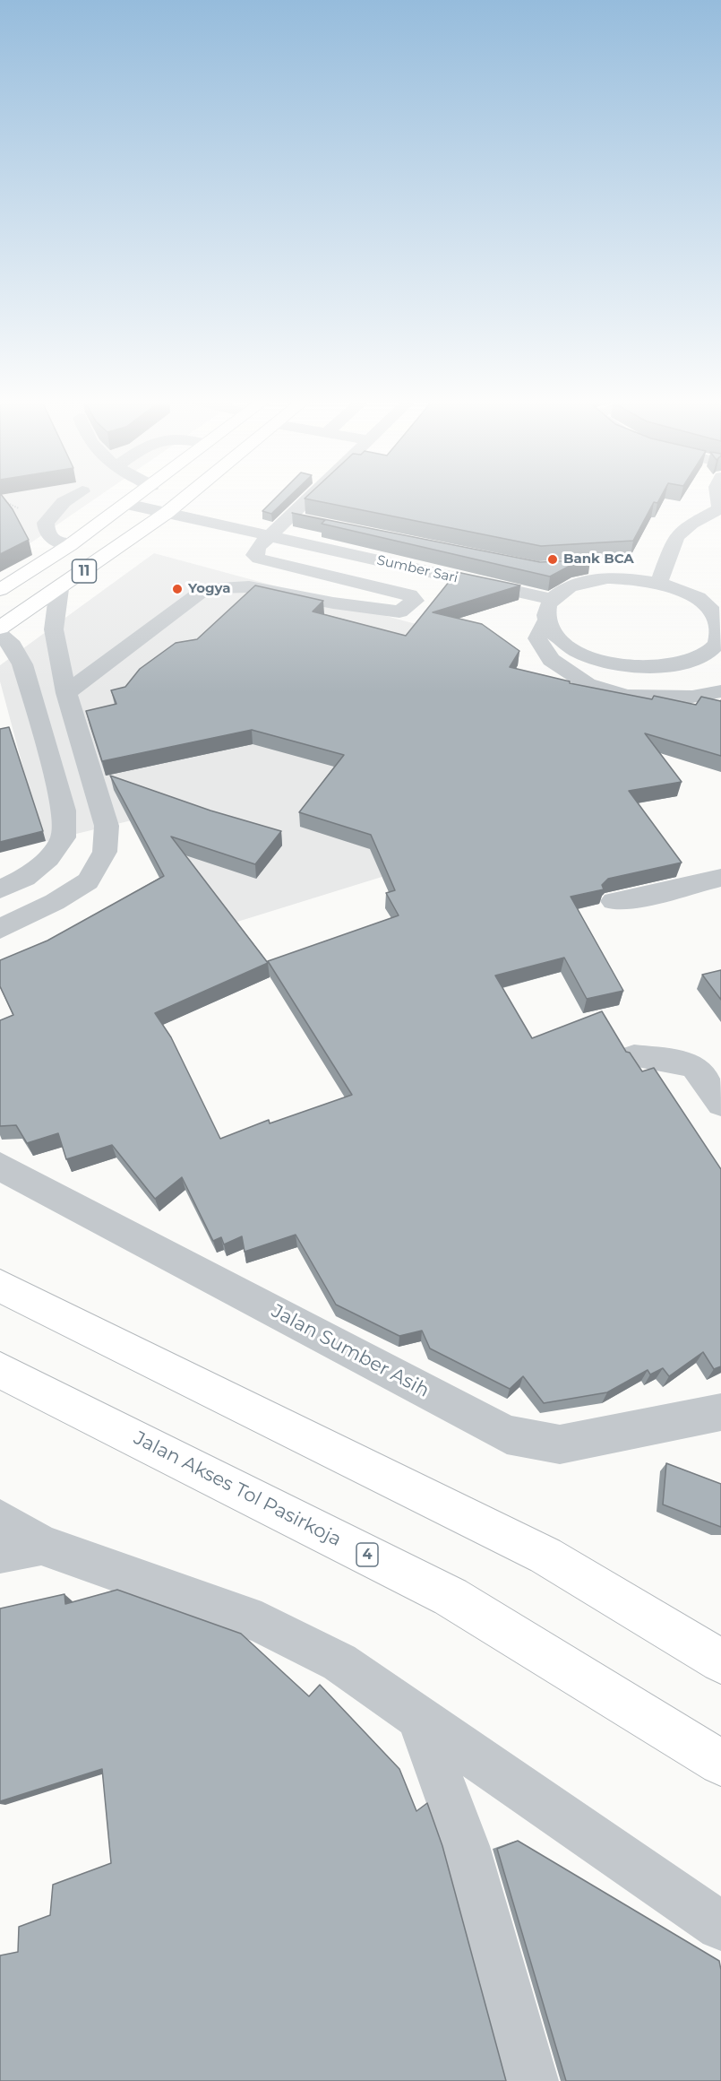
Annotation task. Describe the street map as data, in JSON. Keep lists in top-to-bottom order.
{
  "streets": {
    "highway": ["11", "Jalan Akses Tol Pasirkoja", "4"],
    "street": ["Sumber Sari", "Jalan Sumber Asih"]
  },
  "crossings": [
    ["Sumber Sari", "11"]
  ],
  "places": ["Bank BCA", "Yogya"]
}
